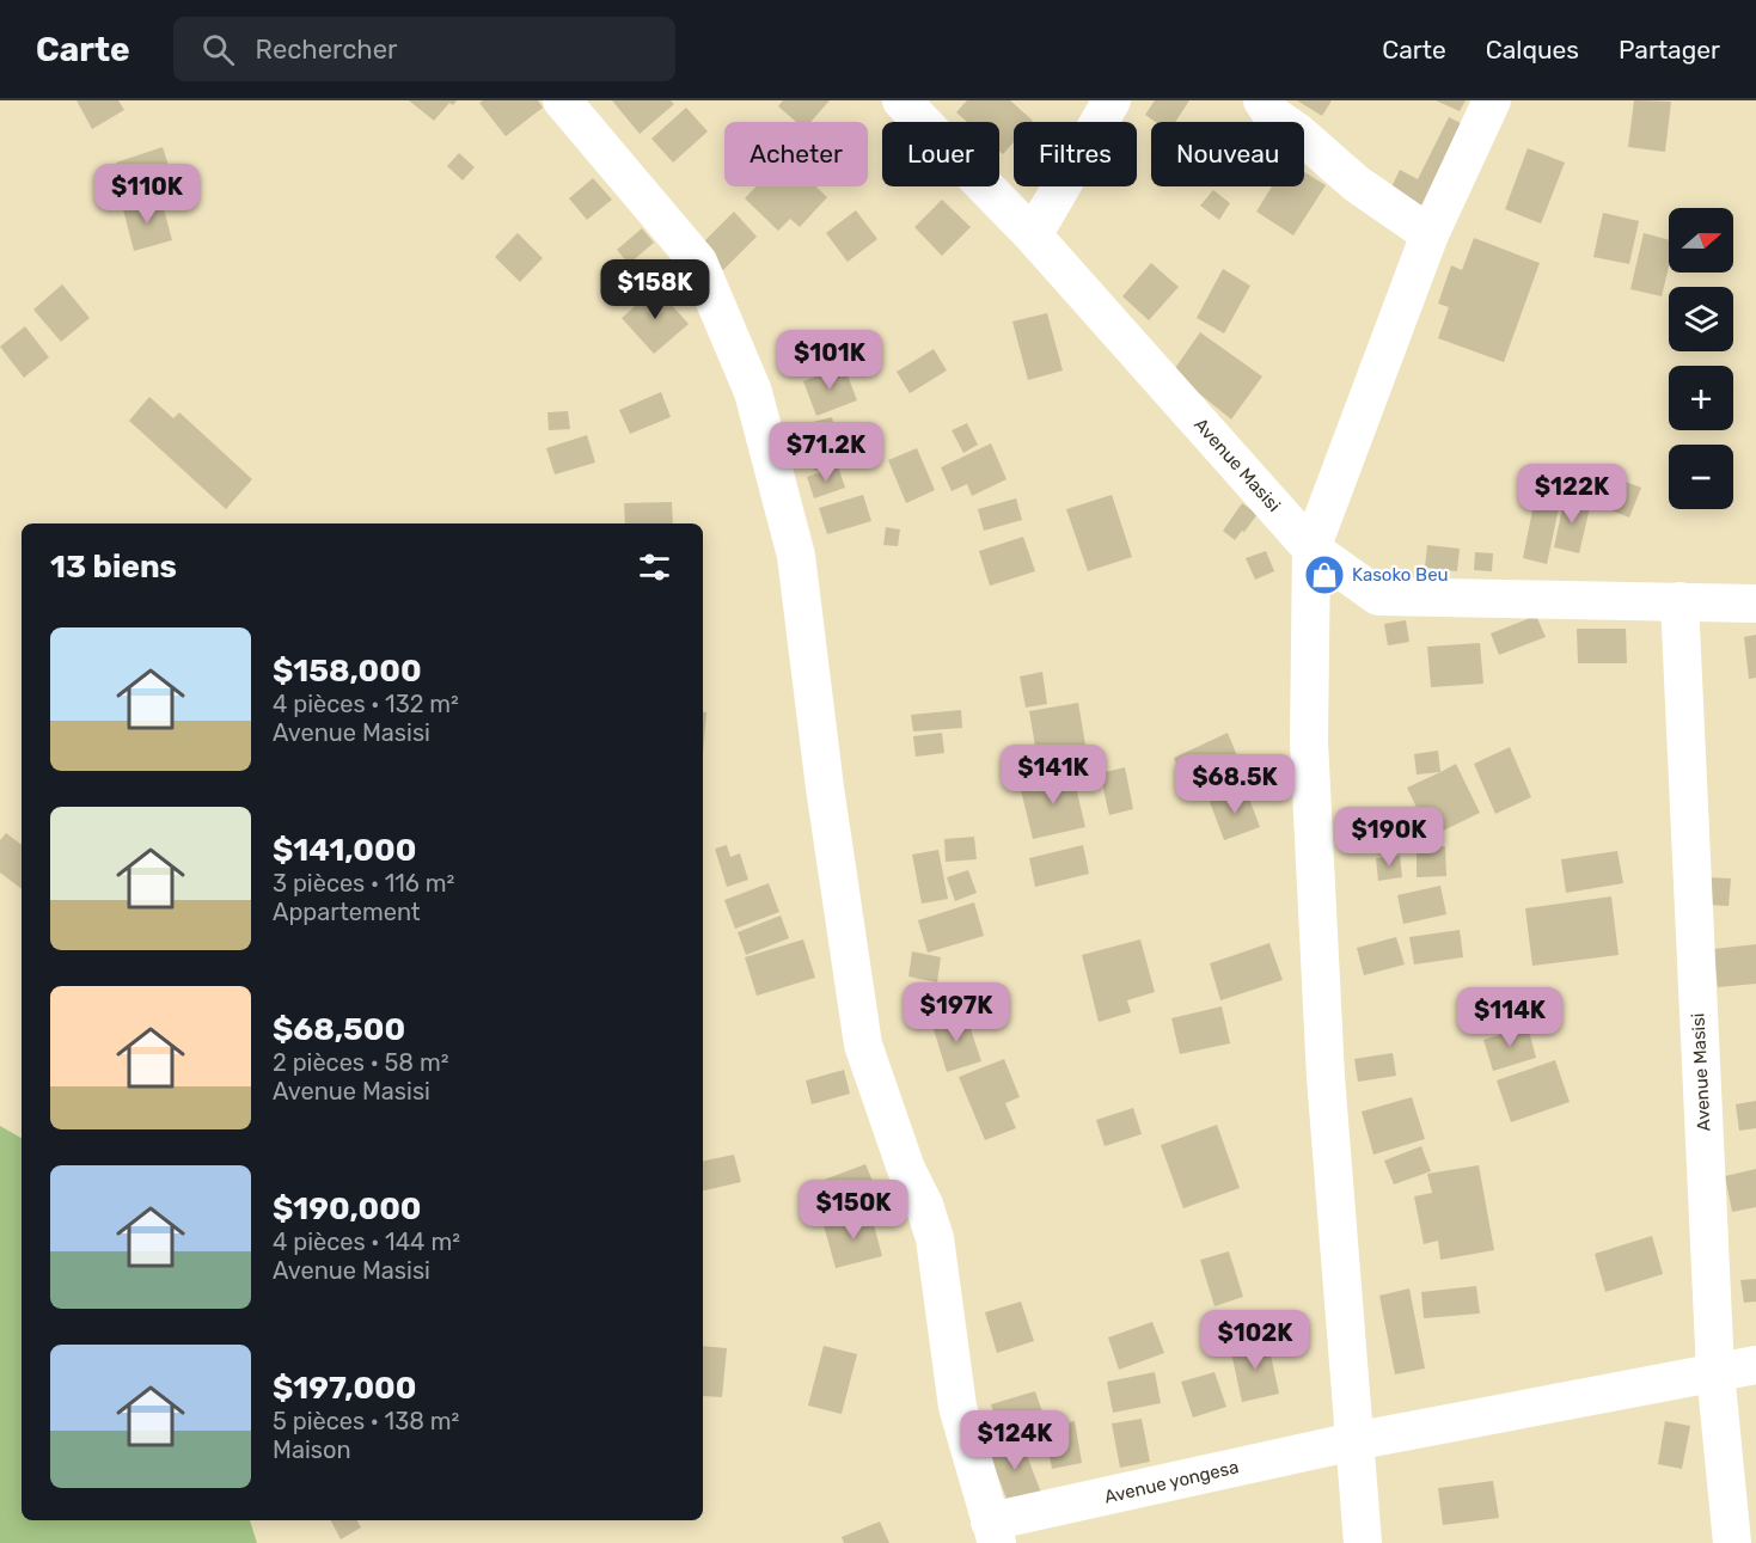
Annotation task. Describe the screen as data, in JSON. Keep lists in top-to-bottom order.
{
  "streets": {
    "street": ["Avenue Masisi", "Avenue yongesa"]
  },
  "crossings": [
    ["Avenue Masisi", "Avenue yongesa"]
  ],
  "places": {
    "shop": ["Kasoko Beu"]
  },
  "north": "right",
  "page": {
    "header": "Carte",
    "search": "Rechercher",
    "nav": ["Carte", "Calques", "Partager"],
    "chip": [
      "Acheter",
      "Louer",
      "Filtres",
      "Nouveau"
    ],
    "price": [
      "$110K",
      "$158K",
      "$101K",
      "$71.2K",
      "$122K",
      "$141K",
      "$68.5K",
      "$190K",
      "$197K",
      "$114K",
      "$150K",
      "$102K",
      "$124K"
    ],
    "map_buttons": ["+", "−"],
    "heading": "13 biens",
    "list": [
      {
        "name": "$158,000",
        "note": "4 pièces · 132 m² · Avenue Masisi"
      },
      {
        "name": "$141,000",
        "note": "3 pièces · 116 m² · Appartement"
      },
      {
        "name": "$68,500",
        "note": "2 pièces · 58 m² · Avenue Masisi"
      },
      {
        "name": "$190,000",
        "note": "4 pièces · 144 m² · Avenue Masisi"
      },
      {
        "name": "$197,000",
        "note": "5 pièces · 138 m² · Maison"
      }
    ]
  }
}
